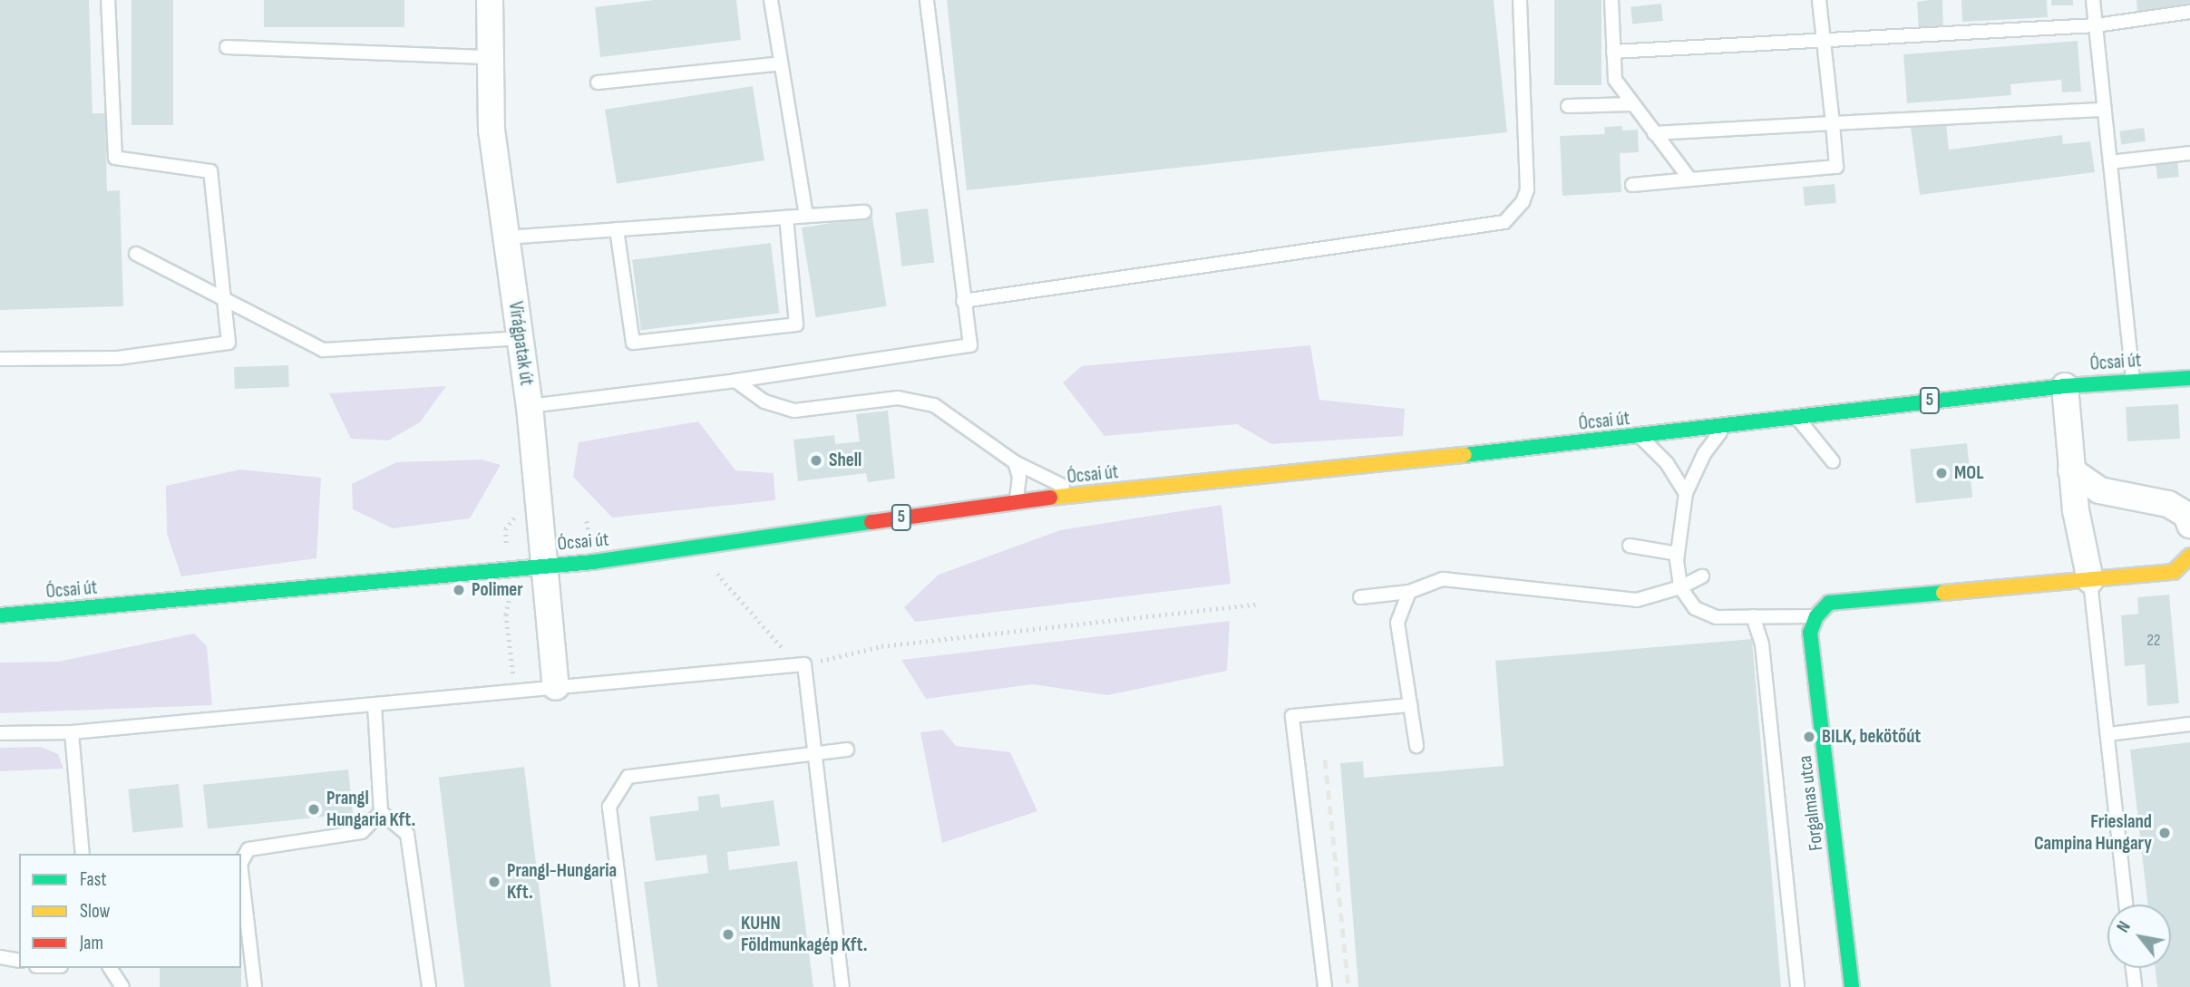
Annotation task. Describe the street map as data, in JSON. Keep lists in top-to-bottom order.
{
  "streets": {
    "main road": ["Ócsai út", "5", "Forgalmas utca"],
    "street": ["Virágpatak út"]
  },
  "crossings": [
    ["Virágpatak út", "Ócsai út"]
  ],
  "places": [
    "Shell",
    "MOL",
    "Polimer",
    "BILK, bekötőút",
    "Prangl Hungaria Kft.",
    "Friesland Campina Hungary",
    "Prangl-Hungaria Kft.",
    "KUHN Földmunkagép Kft."
  ],
  "house_numbers": ["22"],
  "legend": ["Fast", "Slow", "Jam"],
  "north": "top left"
}
